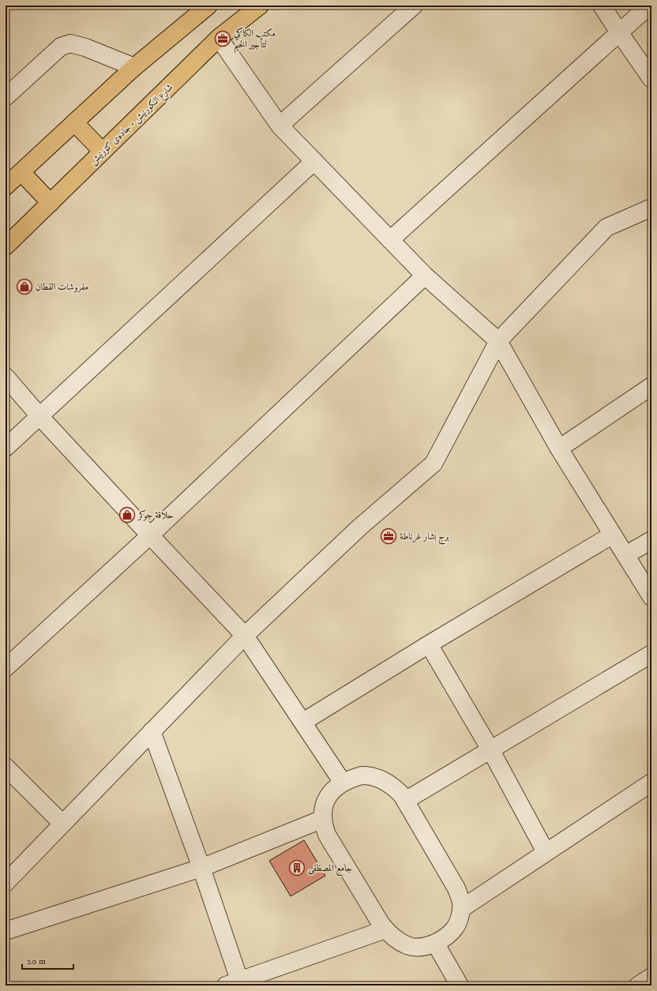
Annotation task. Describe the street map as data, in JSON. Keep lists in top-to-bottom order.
{
  "streets": {
    "main road": ["شارع الكورنيش - جادەی کۆرنیش"]
  },
  "places": {
    "office": ["مكتب الكاكي لتأجير الخيم", "برج بشار غرناطة"],
    "shop": ["مفروشات القطان", "حلاقة جوكر"],
    "building": ["جامع المصطفى"]
  },
  "scale_bar": "20 m"
}
